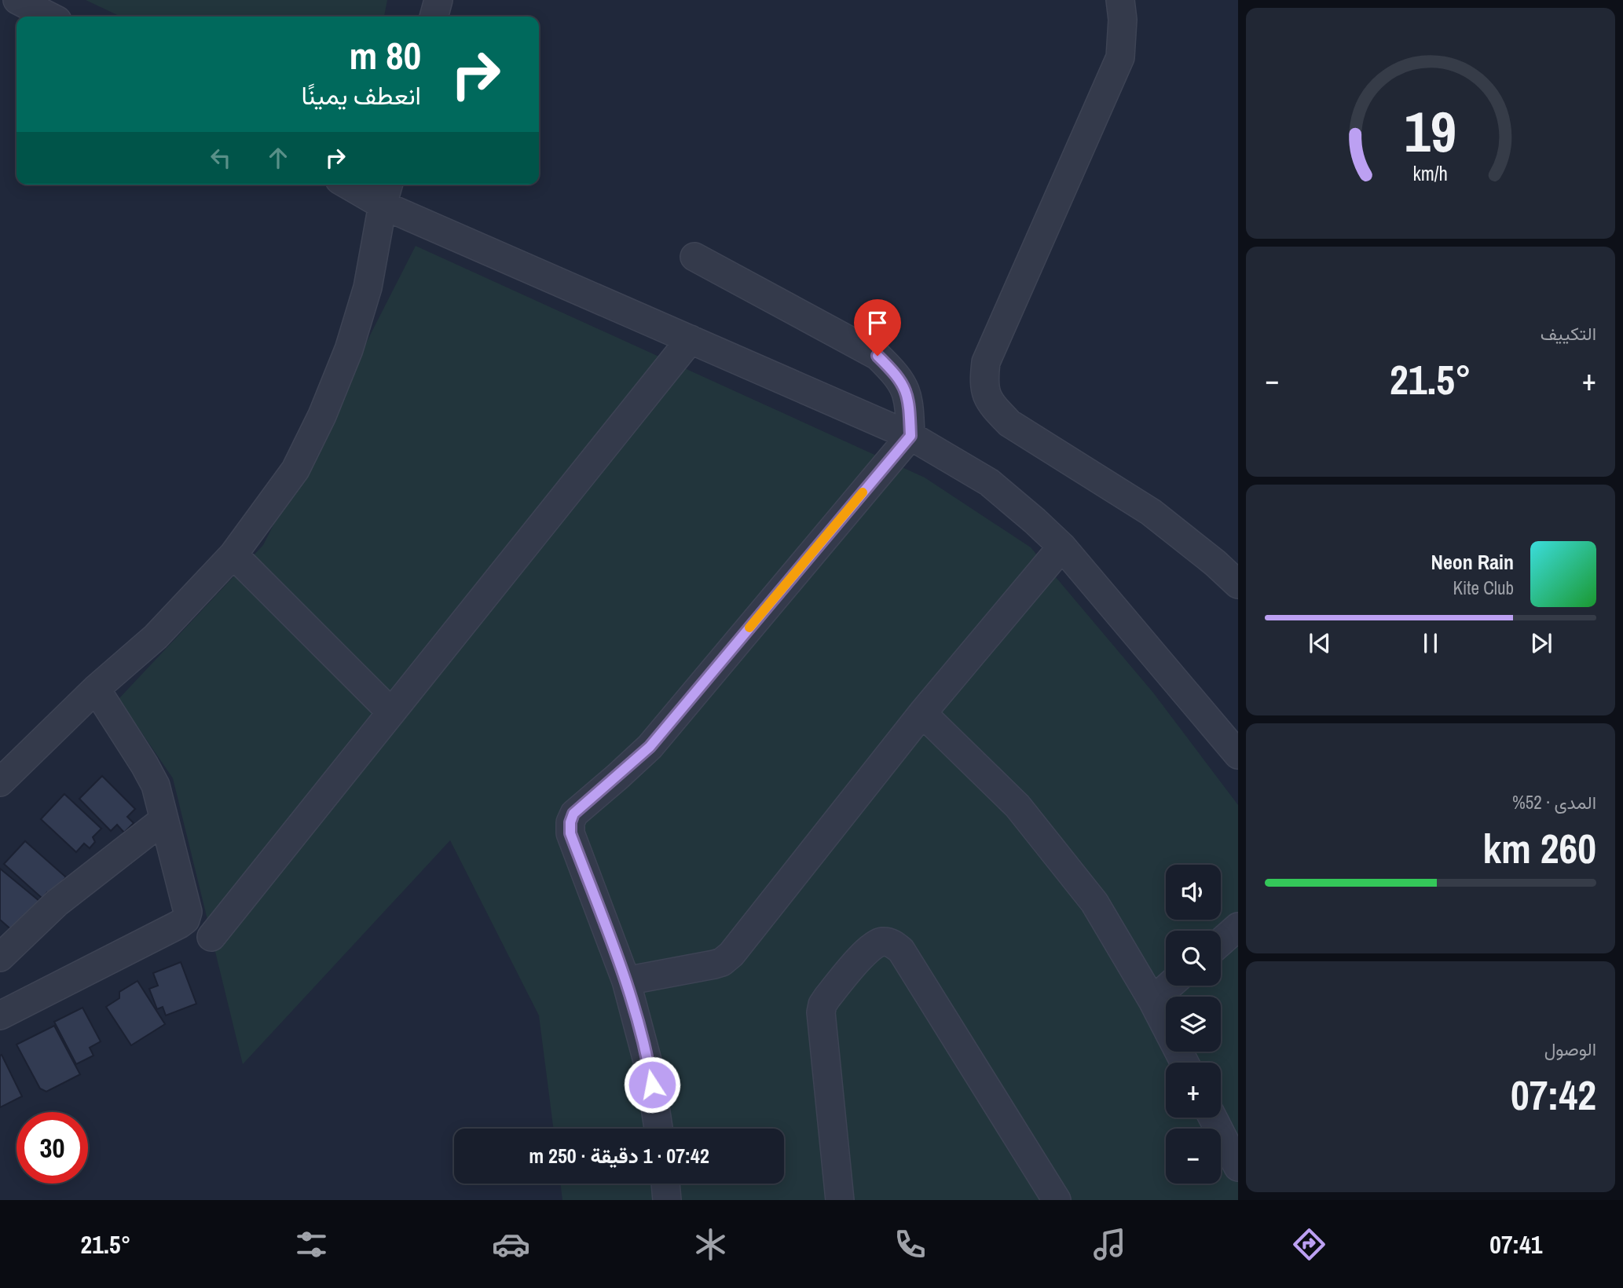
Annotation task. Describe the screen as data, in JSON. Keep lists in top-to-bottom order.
{
  "page": {
    "turn": ["80 m", "انعطف يمينًا"],
    "tile": [
      "التكييف",
      ["المدى · 52%", "260 km"],
      ["الوصول", "07:42"]
    ],
    "heat": ["−", "21.5°", "+"],
    "song": ["Neon Rain", "Kite Club"],
    "map_buttons": ["+", "−"],
    "limit": "30",
    "trip": "07:42 · 1 دقيقة · 250 m",
    "tabs": ["07:41", "21.5°"],
    "gauge": ["19", "km/h"]
  }
}
